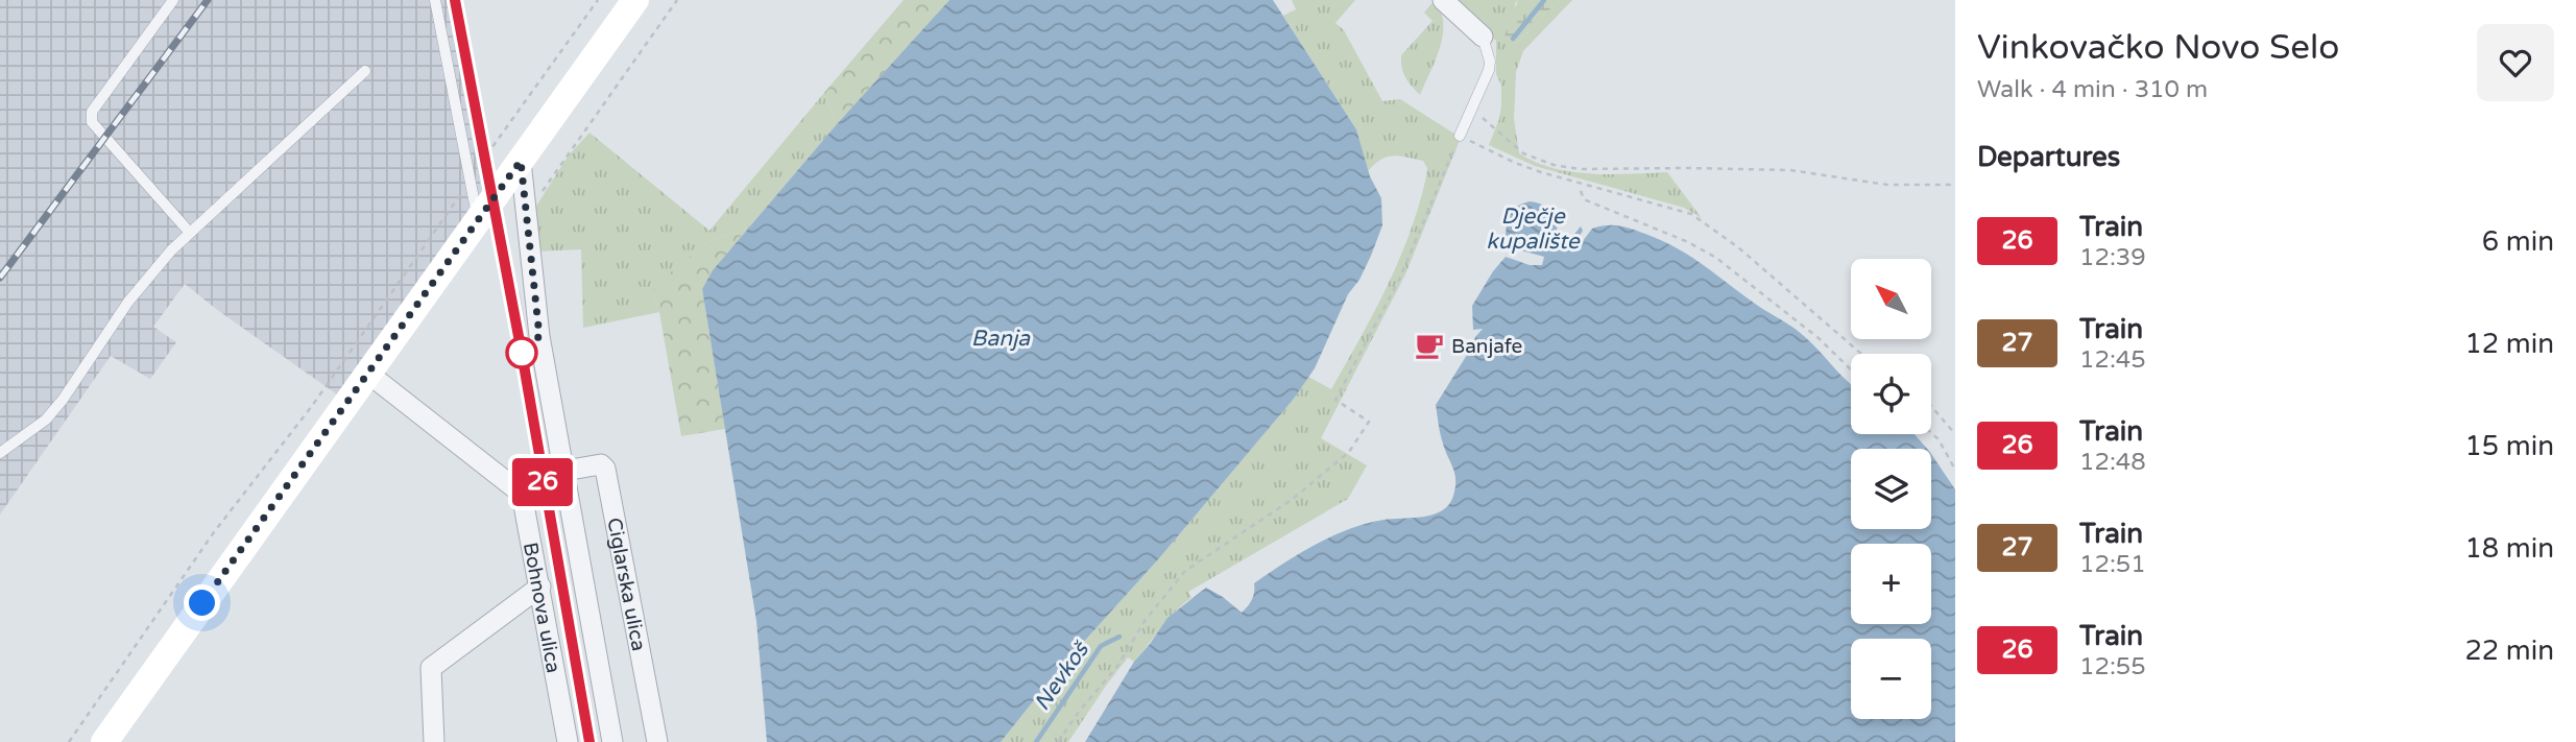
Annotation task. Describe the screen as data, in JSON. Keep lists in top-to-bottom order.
{
  "streets": {
    "street": ["Ciglarska ulica", "Bohnova ulica"]
  },
  "water": ["Dječje kupalište", "Banja", "Nevkoš"],
  "places": {
    "cafe": ["Banjafe"]
  },
  "north": "top left",
  "page": {
    "on_map": "26",
    "heading": [
      ["Vinkovačko Novo Selo", "Walk · 4 min · 310 m"],
      "Departures"
    ],
    "list": [
      {
        "mark": "26",
        "name": "Train",
        "note": "12:39",
        "value": "6 min"
      },
      {
        "mark": "27",
        "name": "Train",
        "note": "12:45",
        "value": "12 min"
      },
      {
        "mark": "26",
        "name": "Train",
        "note": "12:48",
        "value": "15 min"
      },
      {
        "mark": "27",
        "name": "Train",
        "note": "12:51",
        "value": "18 min"
      },
      {
        "mark": "26",
        "name": "Train",
        "note": "12:55",
        "value": "22 min"
      }
    ],
    "map_buttons": ["+", "−"]
  }
}
